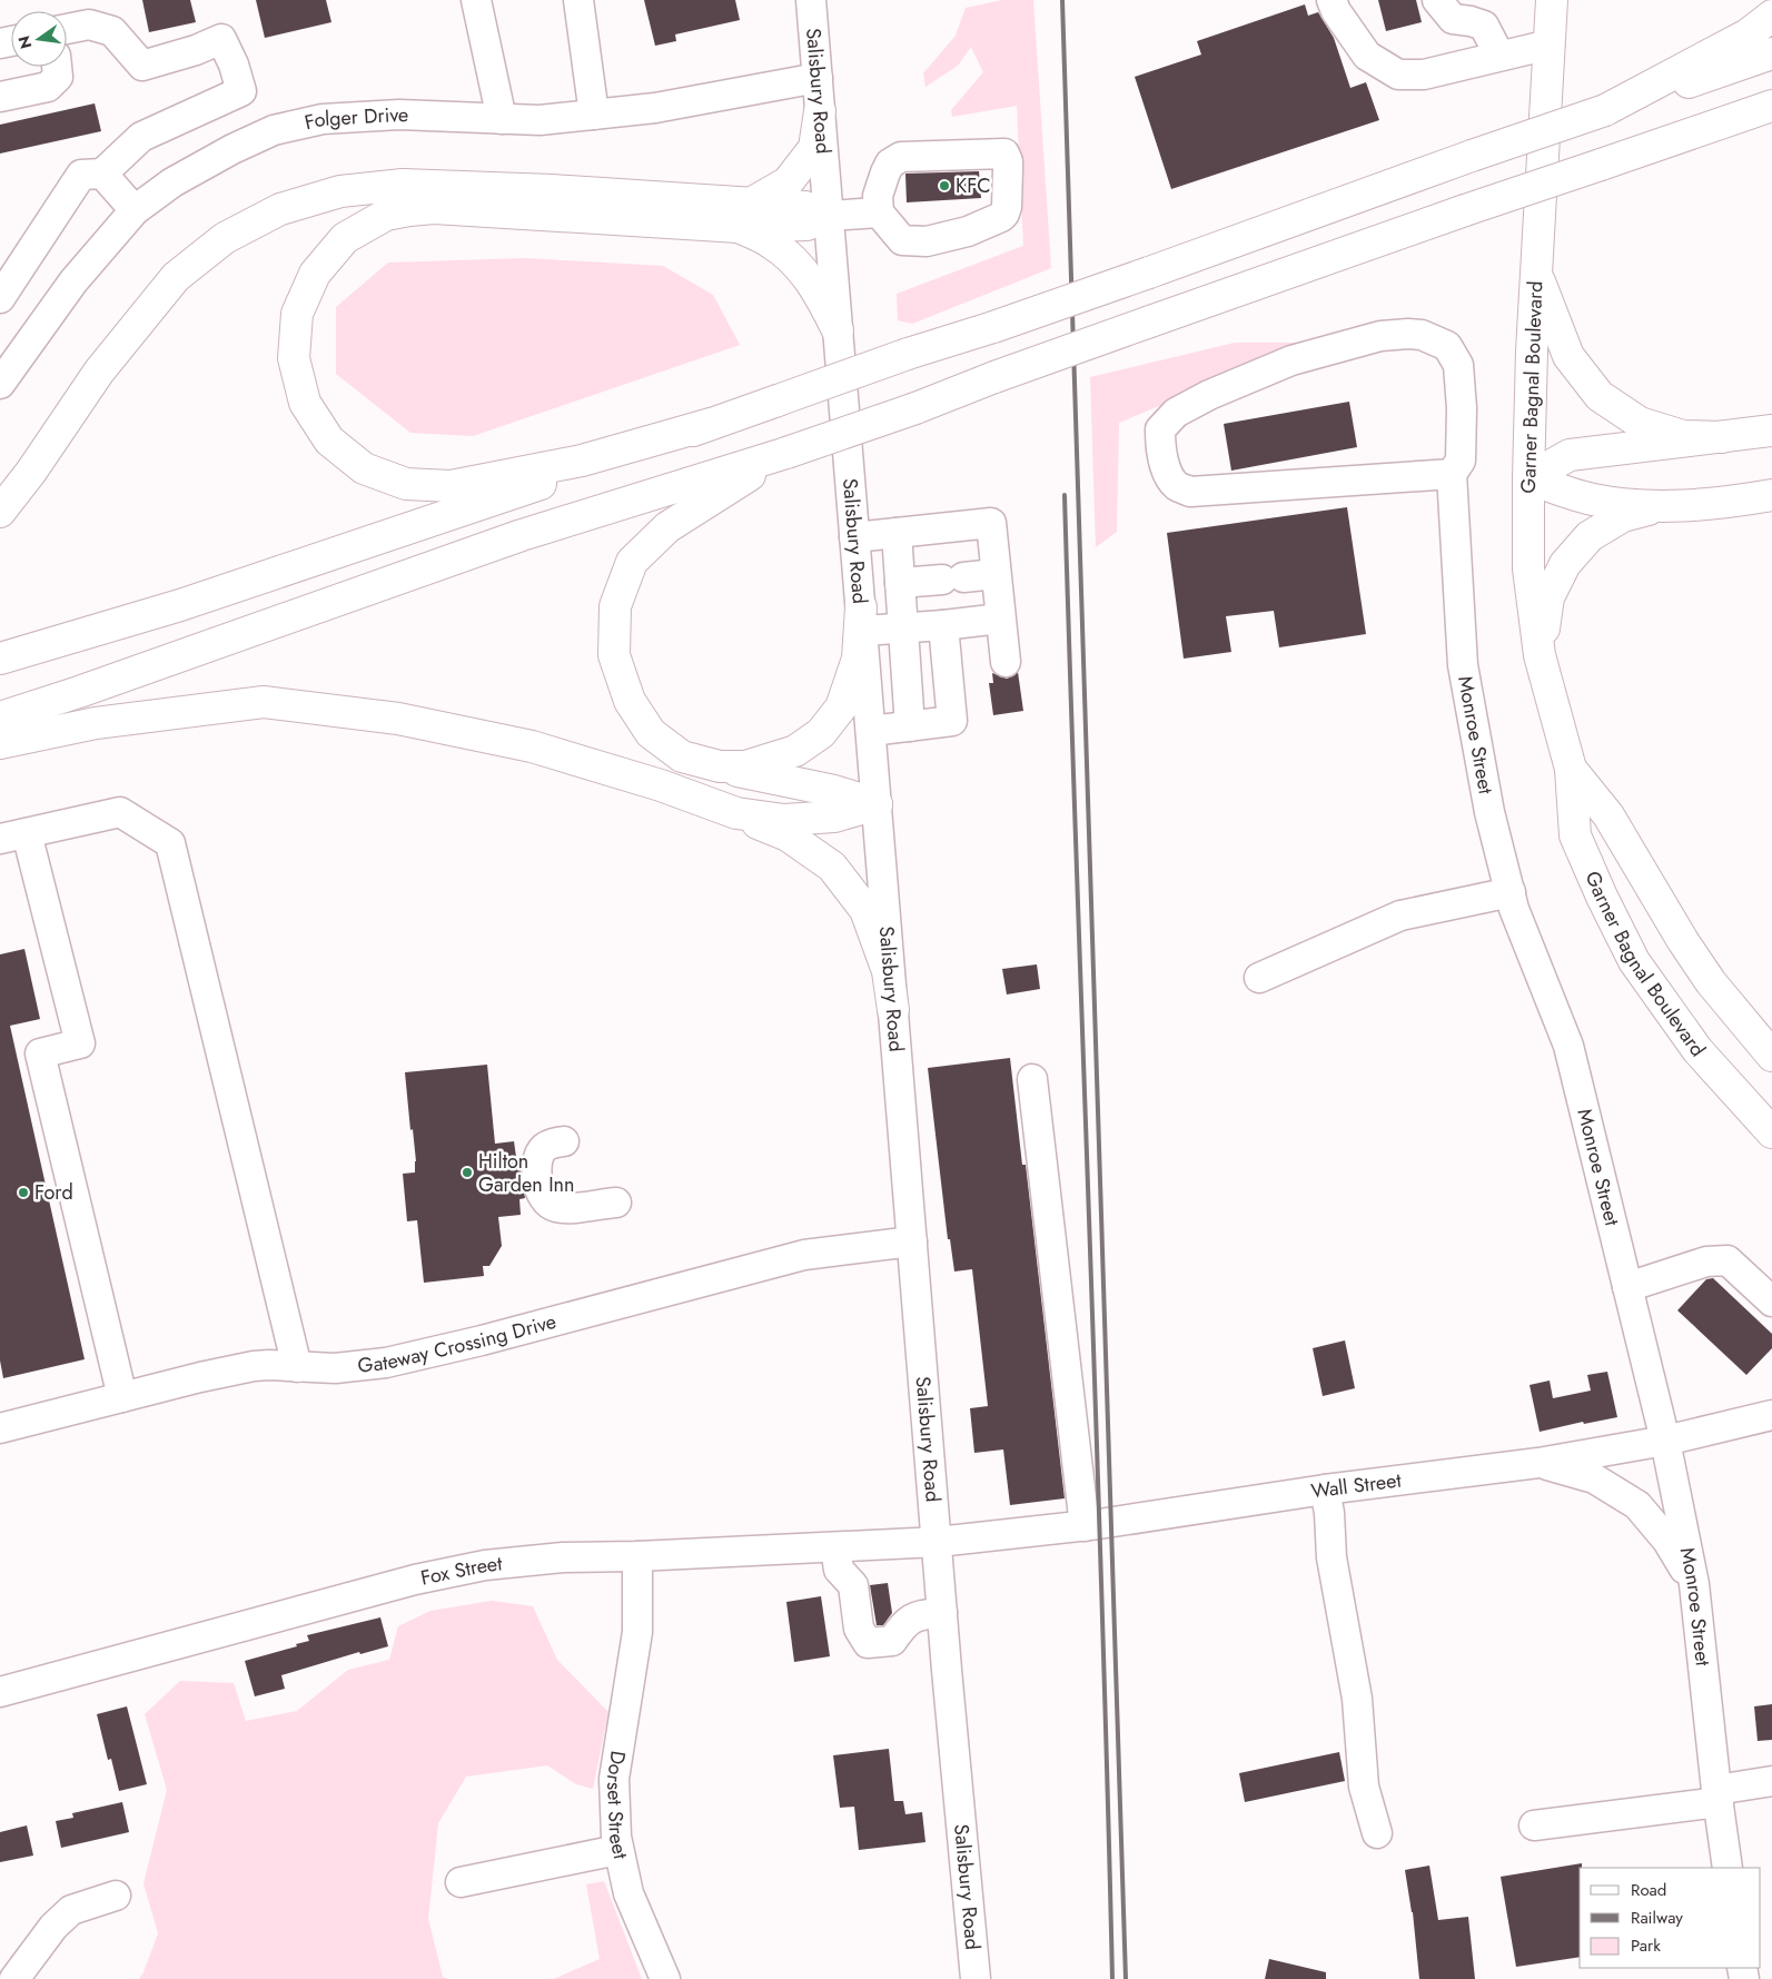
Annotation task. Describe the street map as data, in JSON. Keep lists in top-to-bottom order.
{
  "streets": {
    "highway": ["Garner Bagnal Boulevard"],
    "street": [
      "Salisbury Road",
      "Folger Drive",
      "Monroe Street",
      "Gateway Crossing Drive",
      "Wall Street",
      "Fox Street",
      "Dorset Street"
    ]
  },
  "crossings": [
    ["Salisbury Road", "Folger Drive"],
    ["Salisbury Road", "Gateway Crossing Drive"],
    ["Salisbury Road", "Wall Street"],
    ["Salisbury Road", "Fox Street"],
    ["Monroe Street", "Wall Street"],
    ["Wall Street", "Fox Street"],
    ["Fox Street", "Dorset Street"]
  ],
  "places": ["KFC", "Hilton Garden Inn", "Ford"],
  "legend": ["Road", "Railway", "Park"],
  "north": "left"
}
